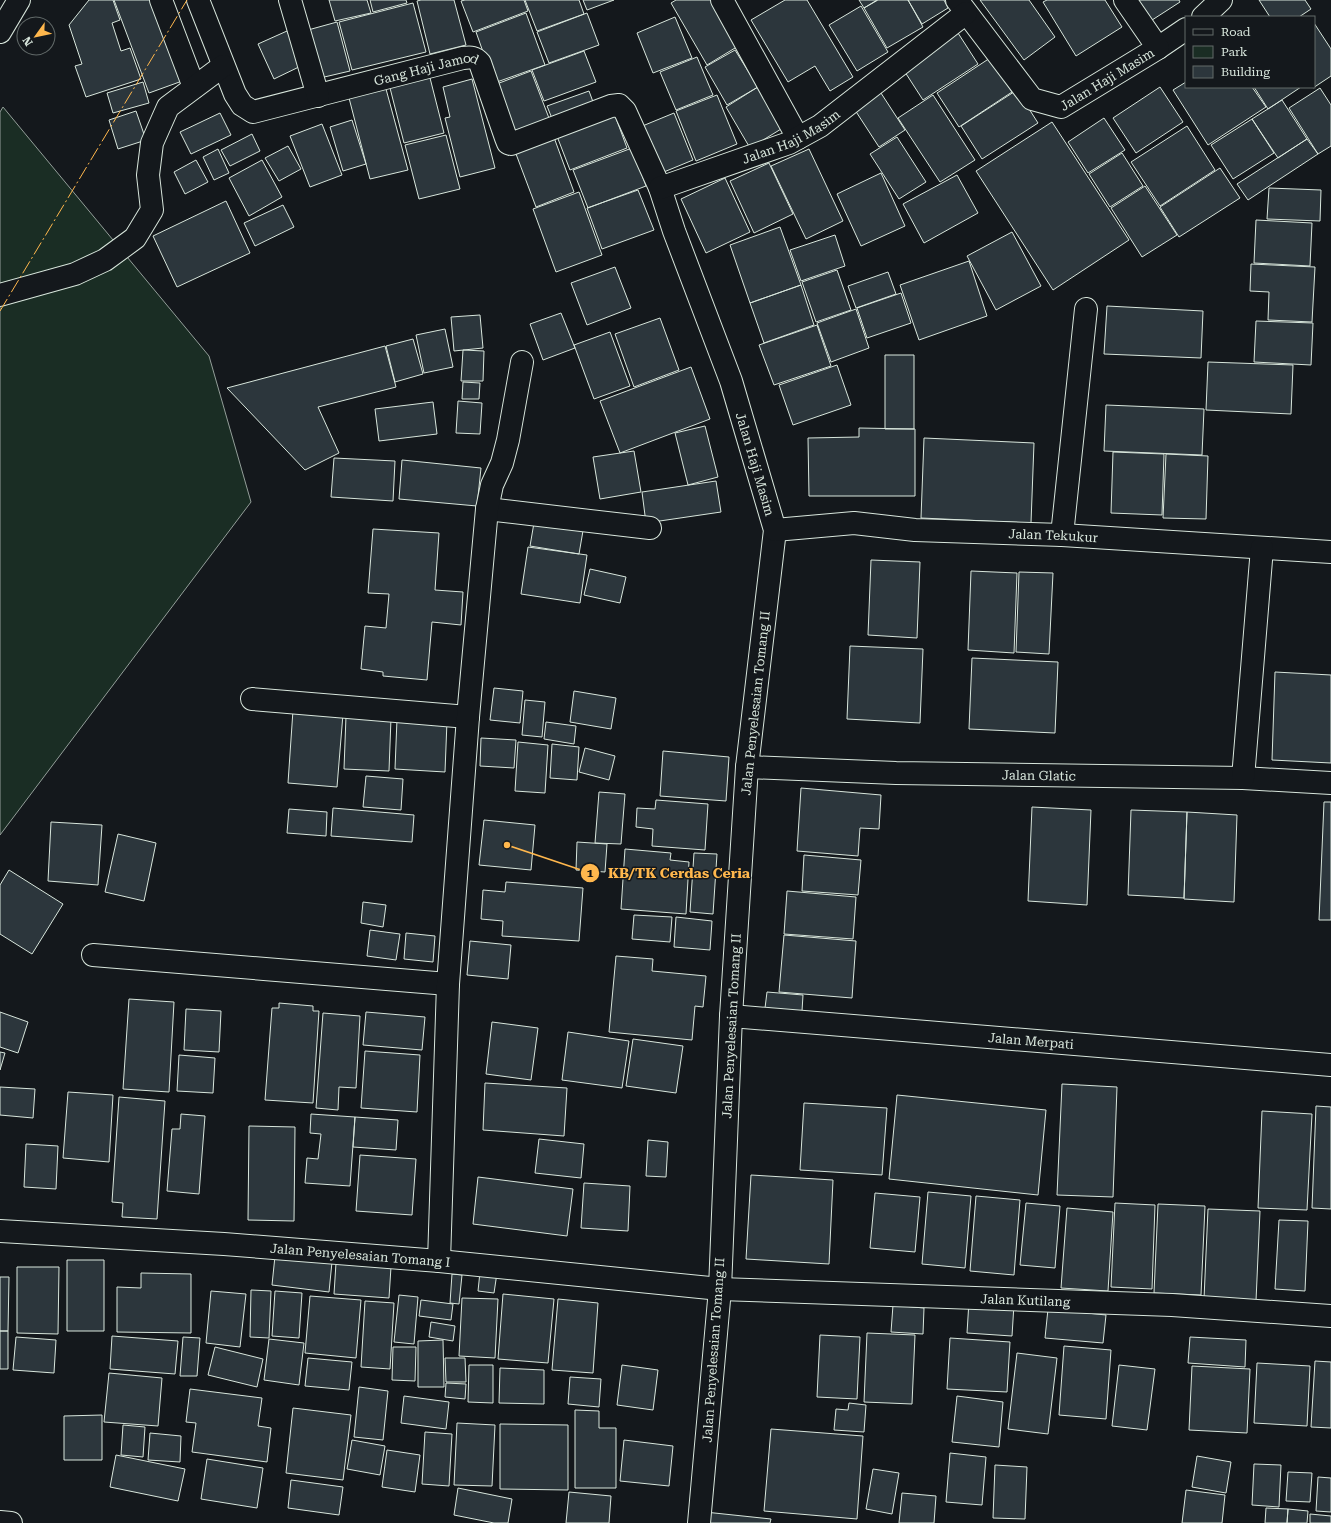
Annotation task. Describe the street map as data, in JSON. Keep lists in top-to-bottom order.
{
  "streets": {
    "main road": [
      "Gang Haji Jamod",
      "Jalan Haji Masim",
      "Jalan Tekukur",
      "Jalan Penyelesaian Tomang II",
      "Jalan Glatic",
      "Jalan Merpati",
      "Jalan Penyelesaian Tomang I",
      "Jalan Kutilang"
    ]
  },
  "crossings": [
    ["Gang Haji Jamod", "Jalan Haji Masim"],
    ["Jalan Haji Masim", "Jalan Tekukur"],
    ["Jalan Haji Masim", "Jalan Penyelesaian Tomang II"],
    ["Jalan Tekukur", "Jalan Penyelesaian Tomang II"],
    ["Jalan Penyelesaian Tomang II", "Jalan Glatic"],
    ["Jalan Penyelesaian Tomang II", "Jalan Merpati"],
    ["Jalan Penyelesaian Tomang II", "Jalan Penyelesaian Tomang I"],
    ["Jalan Penyelesaian Tomang II", "Jalan Kutilang"],
    ["Jalan Penyelesaian Tomang I", "Jalan Kutilang"]
  ],
  "places": ["KB/TK Cerdas Ceria"],
  "legend": ["Road", "Park", "Building"],
  "north": "bottom left"
}
